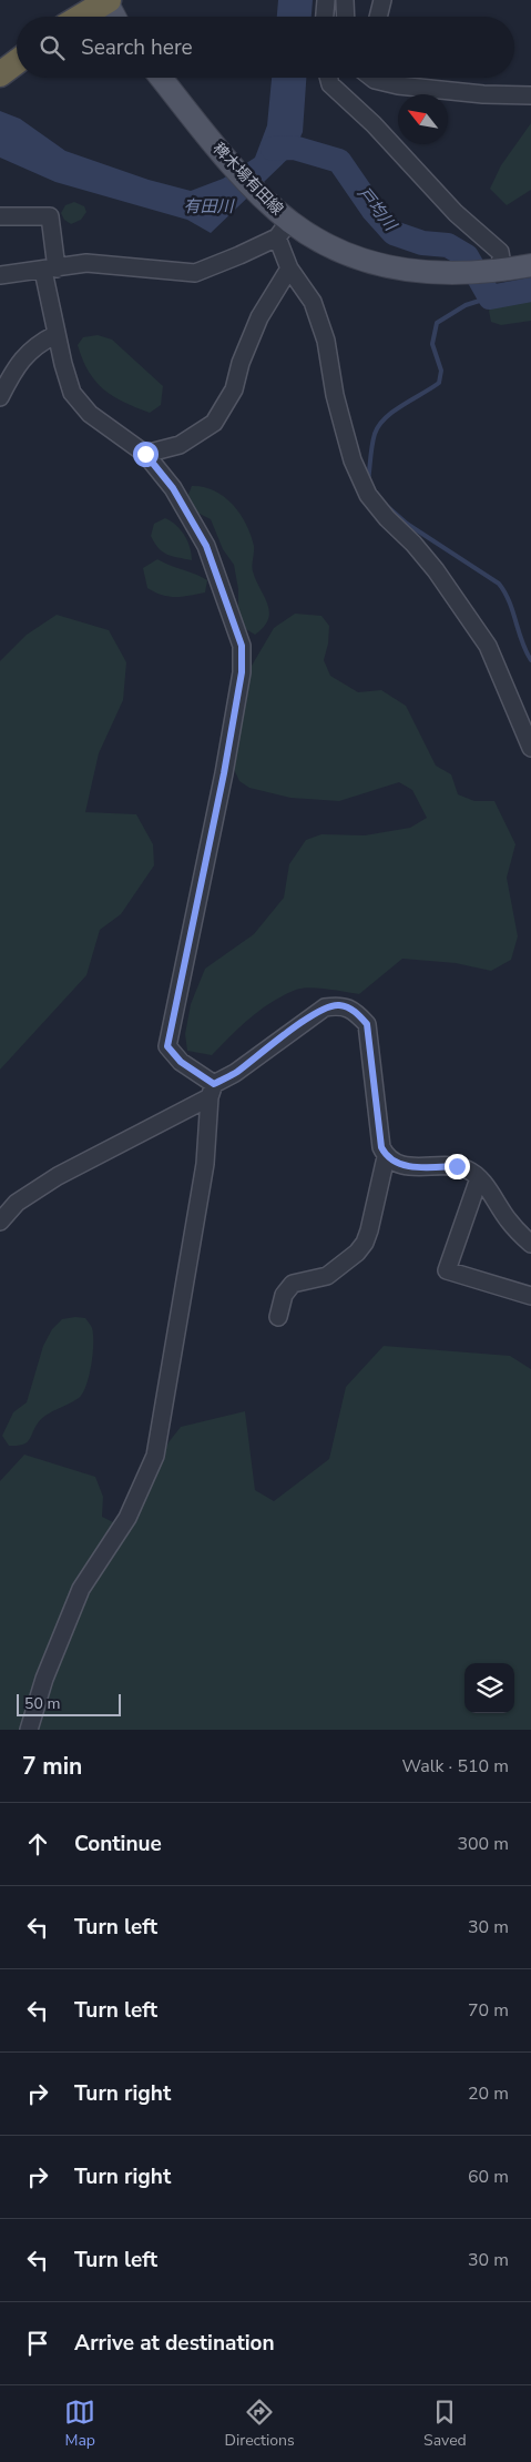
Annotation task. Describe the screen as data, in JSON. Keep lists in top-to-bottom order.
{
  "streets": {
    "main road": ["稗木場有田線"]
  },
  "water": ["有田川", "戸均川"],
  "scale_bar": "50 m",
  "north": "top left",
  "page": {
    "search": "Search here",
    "scale": "50 m",
    "heading": ["7 min", "Walk · 510 m"],
    "list": [
      ["Continue", "300 m"],
      ["Turn left", "30 m"],
      ["Turn left", "70 m"],
      ["Turn right", "20 m"],
      ["Turn right", "60 m"],
      ["Turn left", "30 m"],
      "Arrive at destination"
    ],
    "nav": ["Map", "Directions", "Saved"]
  }
}
